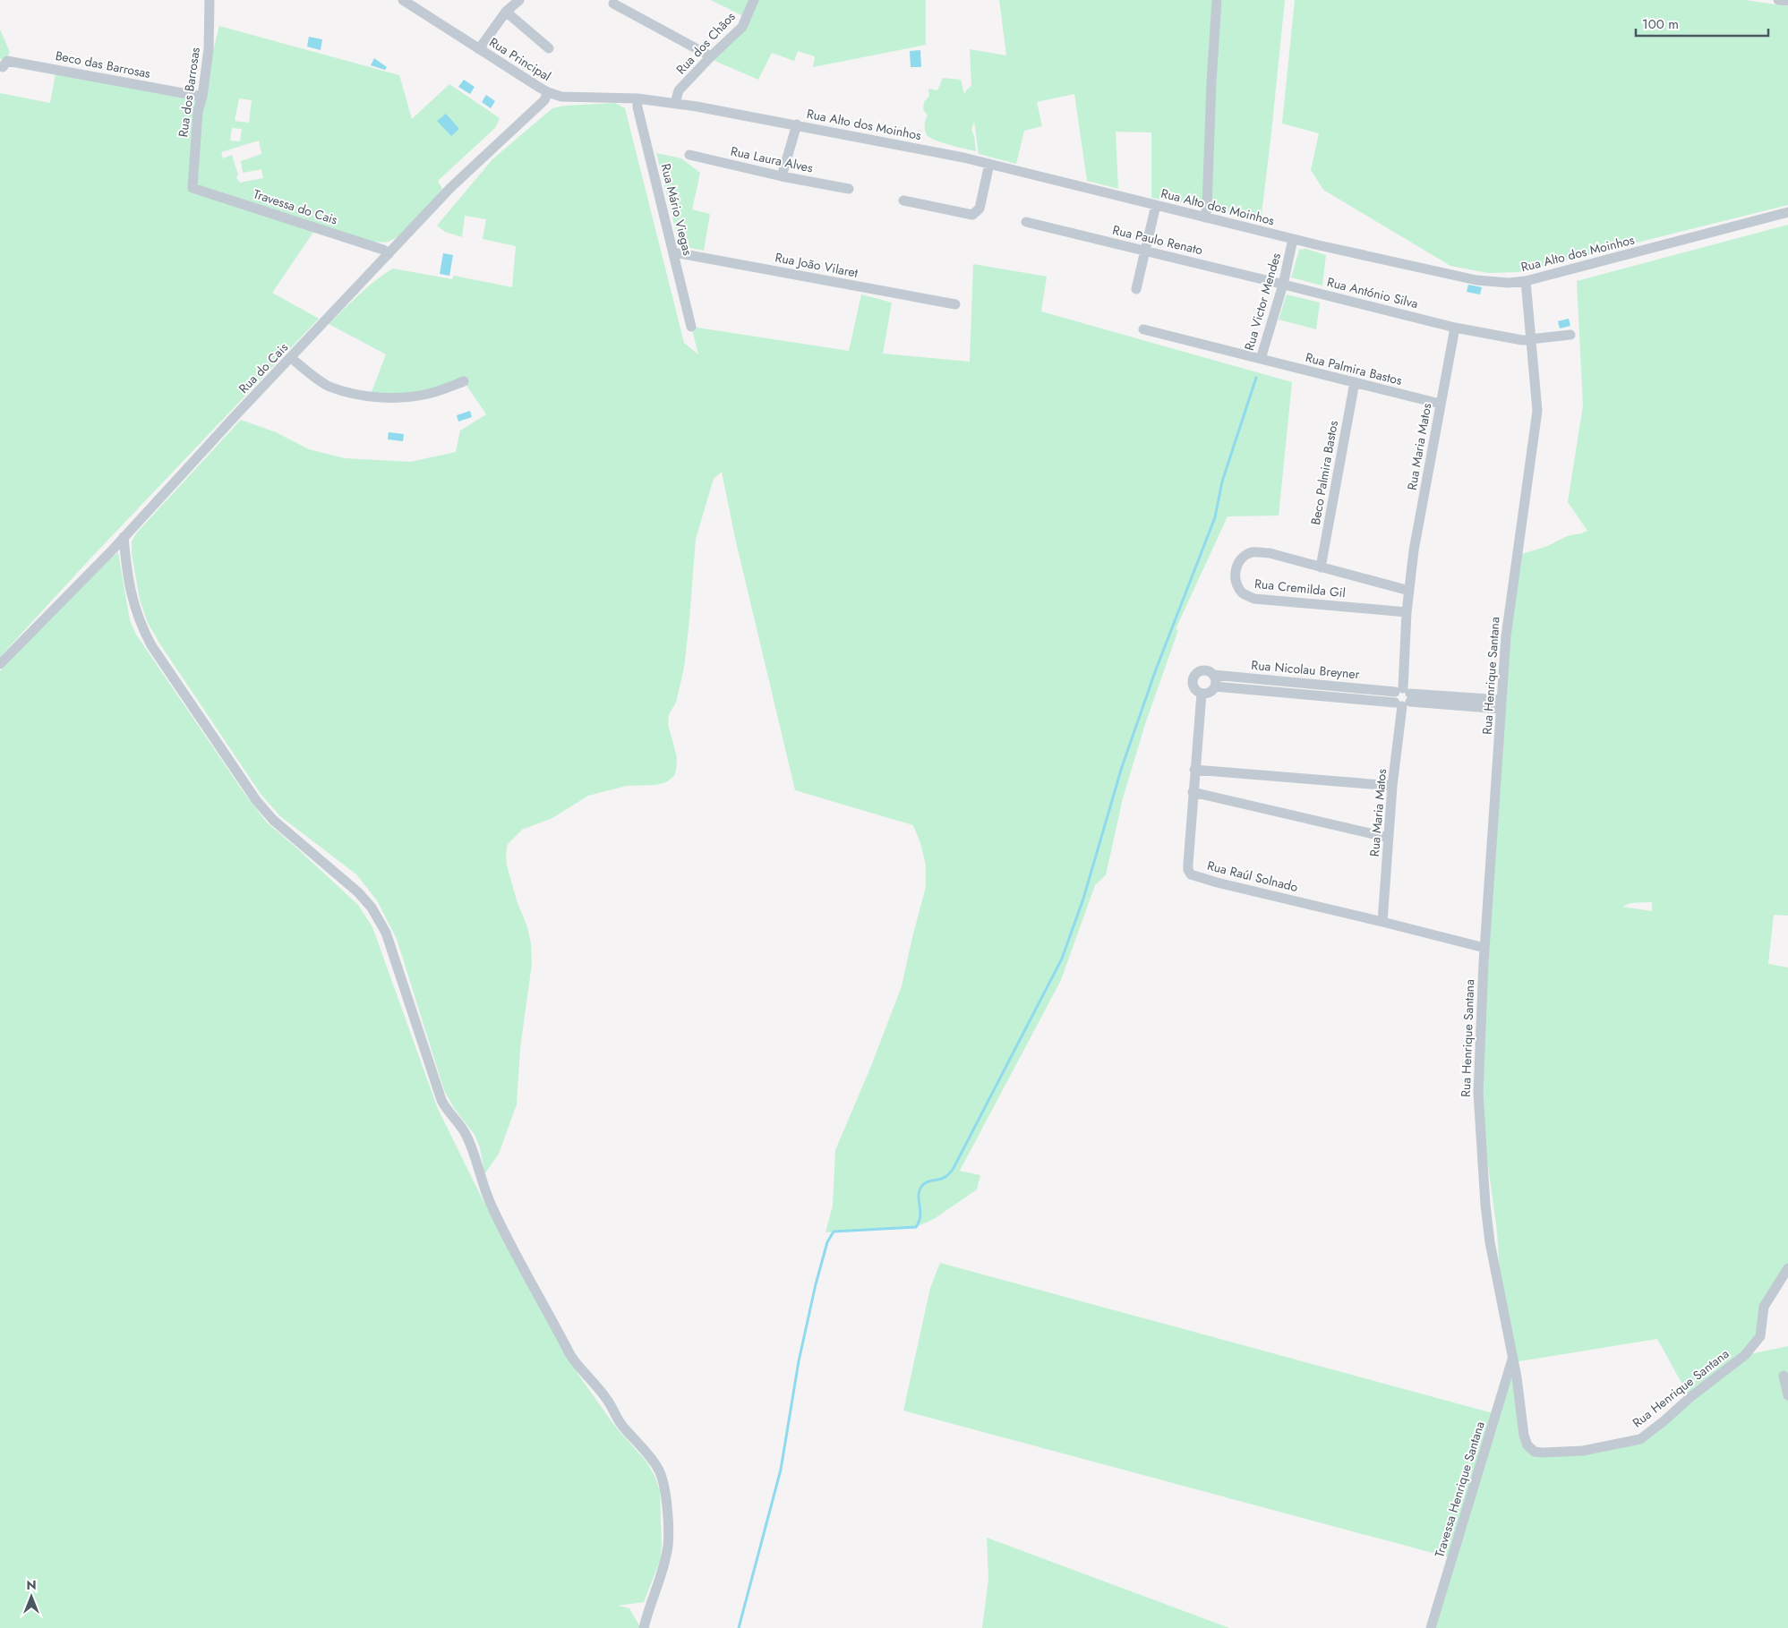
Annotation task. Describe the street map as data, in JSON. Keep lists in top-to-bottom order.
{
  "streets": {
    "street": [
      "Rua dos Chãos",
      "Rua Principal",
      "Beco das Barrosas",
      "Rua dos Barrosas",
      "Rua Alto dos Moinhos",
      "Rua Laura Alves",
      "Travessa do Cais",
      "Rua Mário Viegas",
      "Rua Paulo Renato",
      "Rua João Vilaret",
      "Rua António Silva",
      "Rua Victor Mendes",
      "Rua do Cais",
      "Rua Palmira Bastos",
      "Rua Maria Matos",
      "Beco Palmira Bastos",
      "Rua Cremilda Gil",
      "Rua Nicolau Breyner",
      "Rua Henrique Santana",
      "Rua Raúl Solnado",
      "Travessa Henrique Santana"
    ]
  },
  "crossings": [
    ["Rua dos Chãos", "Rua Alto dos Moinhos"],
    ["Rua Principal", "Rua Alto dos Moinhos"],
    ["Rua Principal", "Rua Mário Viegas"],
    ["Rua Principal", "Rua do Cais"],
    ["Beco das Barrosas", "Rua dos Barrosas"],
    ["Rua dos Barrosas", "Travessa do Cais"],
    ["Rua Alto dos Moinhos", "Rua Mário Viegas"],
    ["Rua Alto dos Moinhos", "Rua Victor Mendes"],
    ["Rua Alto dos Moinhos", "Rua Henrique Santana"],
    ["Travessa do Cais", "Rua do Cais"],
    ["Rua Mário Viegas", "Rua João Vilaret"],
    ["Rua Paulo Renato", "Rua António Silva"],
    ["Rua Paulo Renato", "Rua Victor Mendes"],
    ["Rua António Silva", "Rua Victor Mendes"],
    ["Rua António Silva", "Rua Maria Matos"],
    ["Rua Victor Mendes", "Rua Palmira Bastos"],
    ["Rua Palmira Bastos", "Rua Maria Matos"],
    ["Rua Palmira Bastos", "Beco Palmira Bastos"],
    ["Rua Maria Matos", "Rua Cremilda Gil"],
    ["Rua Maria Matos", "Rua Nicolau Breyner"],
    ["Rua Maria Matos", "Rua Raúl Solnado"],
    ["Beco Palmira Bastos", "Rua Cremilda Gil"],
    ["Rua Nicolau Breyner", "Rua Henrique Santana"],
    ["Rua Nicolau Breyner", "Rua Raúl Solnado"],
    ["Rua Henrique Santana", "Rua Raúl Solnado"],
    ["Rua Henrique Santana", "Travessa Henrique Santana"]
  ],
  "scale_bar": "100 m",
  "north": "top"
}
